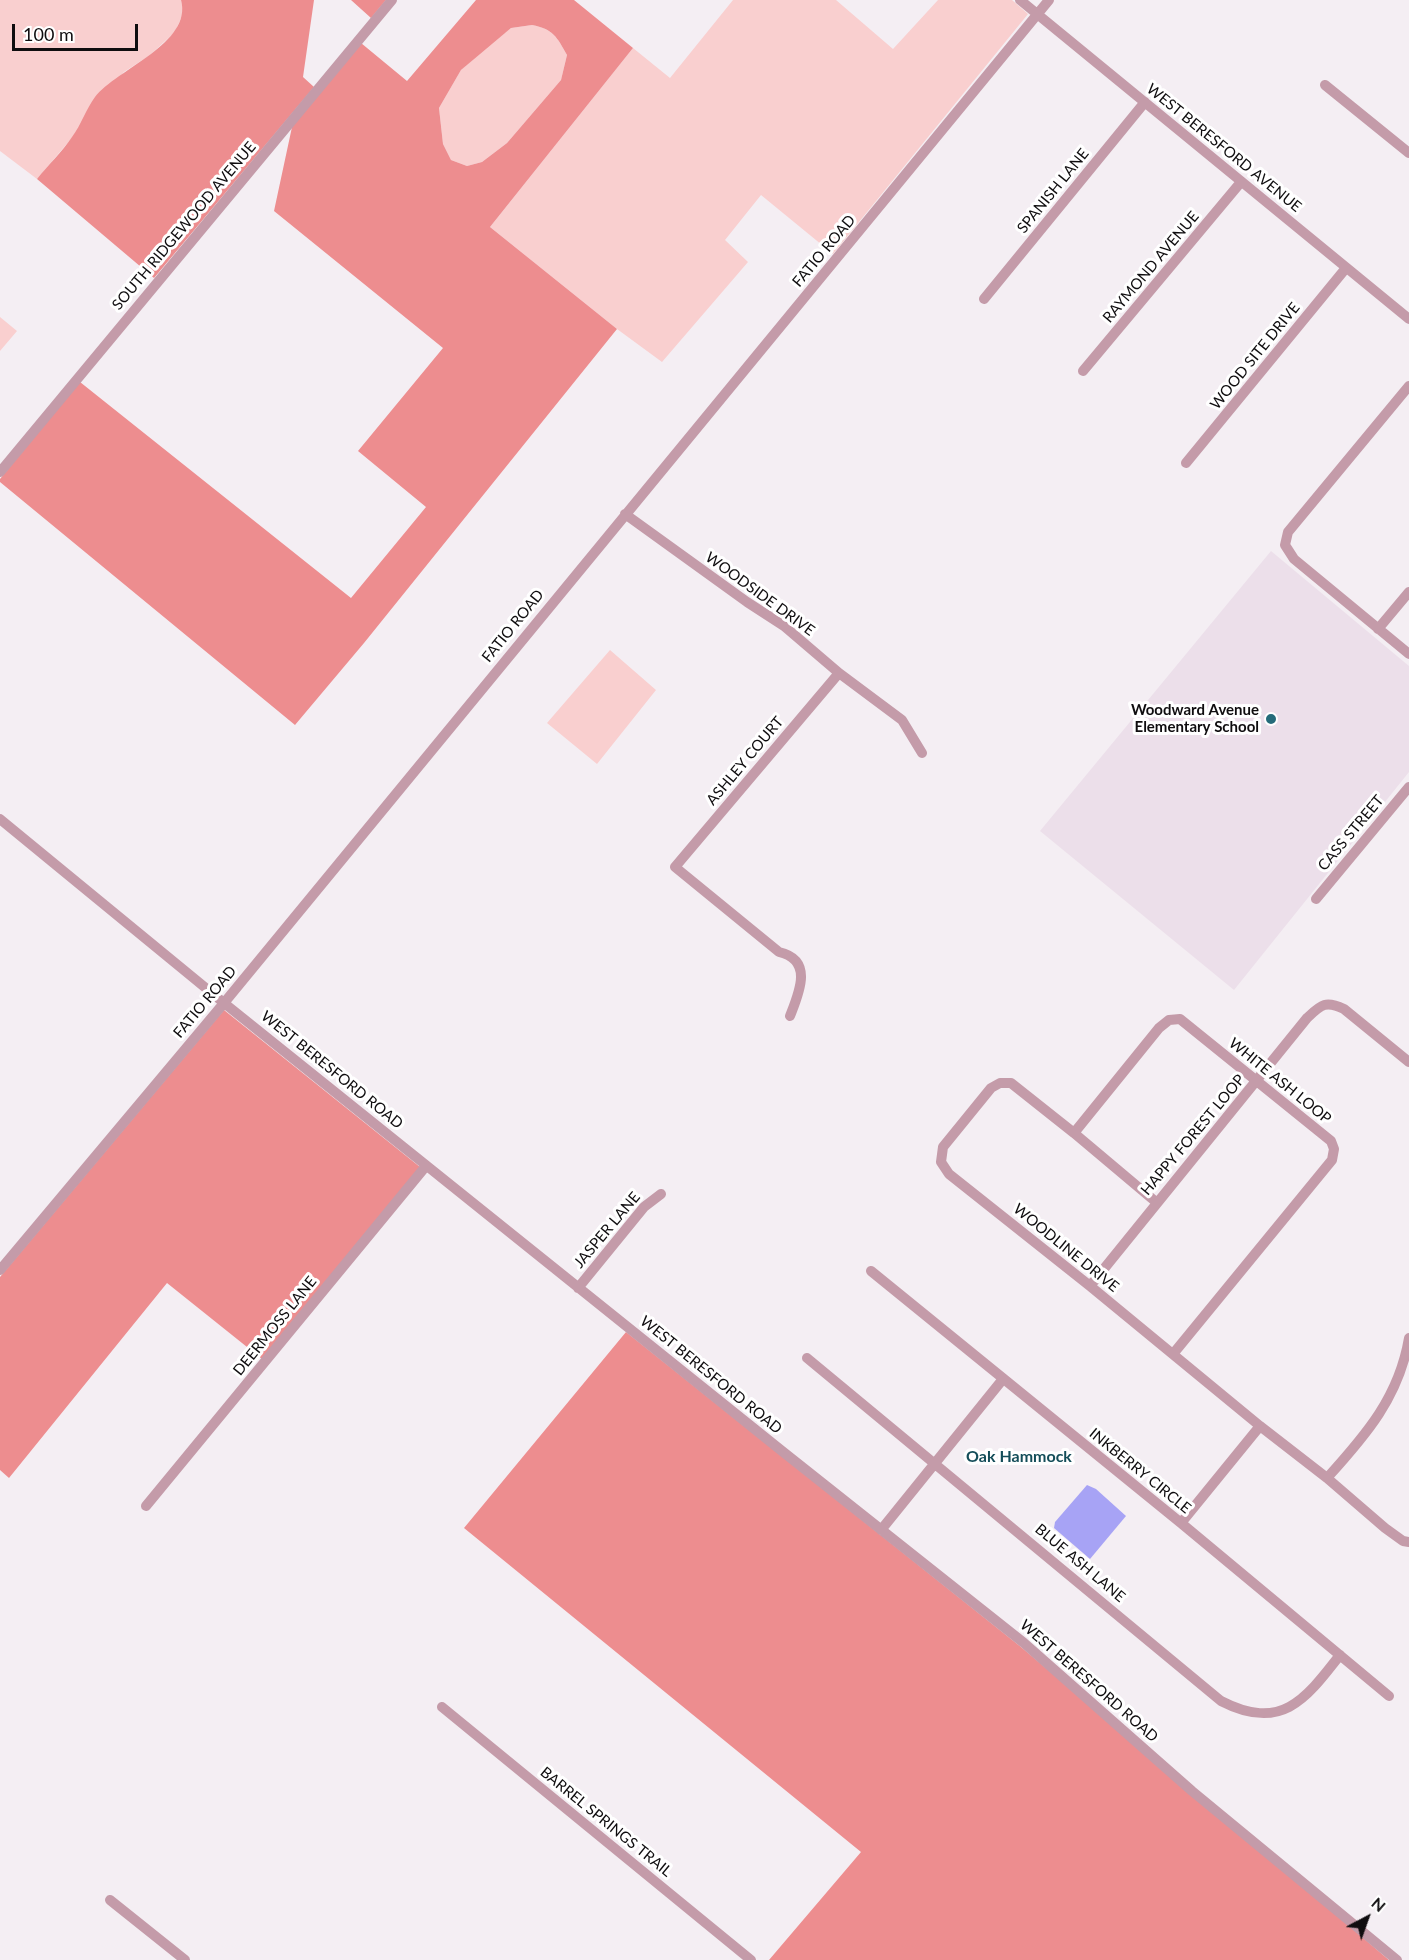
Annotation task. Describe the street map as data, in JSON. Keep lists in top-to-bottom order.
{
  "streets": {
    "street": [
      "WEST BERESFORD AVENUE",
      "SPANISH LANE",
      "SOUTH RIDGEWOOD AVENUE",
      "FATIO ROAD",
      "RAYMOND AVENUE",
      "WOOD SITE DRIVE",
      "WOODSIDE DRIVE",
      "ASHLEY COURT",
      "CASS STREET",
      "WEST BERESFORD ROAD",
      "WHITE ASH LOOP",
      "HAPPY FOREST LOOP",
      "JASPER LANE",
      "WOODLINE DRIVE",
      "DEERMOSS LANE",
      "INKBERRY CIRCLE",
      "BLUE ASH LANE",
      "BARREL SPRINGS TRAIL"
    ]
  },
  "crossings": [
    ["WEST BERESFORD AVENUE", "SPANISH LANE"],
    ["WEST BERESFORD AVENUE", "FATIO ROAD"],
    ["WEST BERESFORD AVENUE", "RAYMOND AVENUE"],
    ["WEST BERESFORD AVENUE", "WOOD SITE DRIVE"],
    ["FATIO ROAD", "WOODSIDE DRIVE"],
    ["FATIO ROAD", "WEST BERESFORD ROAD"],
    ["WOODSIDE DRIVE", "ASHLEY COURT"],
    ["WEST BERESFORD ROAD", "JASPER LANE"],
    ["WEST BERESFORD ROAD", "DEERMOSS LANE"],
    ["WHITE ASH LOOP", "HAPPY FOREST LOOP"],
    ["WHITE ASH LOOP", "WOODLINE DRIVE"],
    ["HAPPY FOREST LOOP", "WOODLINE DRIVE"],
    ["INKBERRY CIRCLE", "BLUE ASH LANE"]
  ],
  "districts": ["Oak Hammock"],
  "places": ["Woodward Avenue Elementary School"],
  "scale_bar": "100 m",
  "north": "top right"
}
